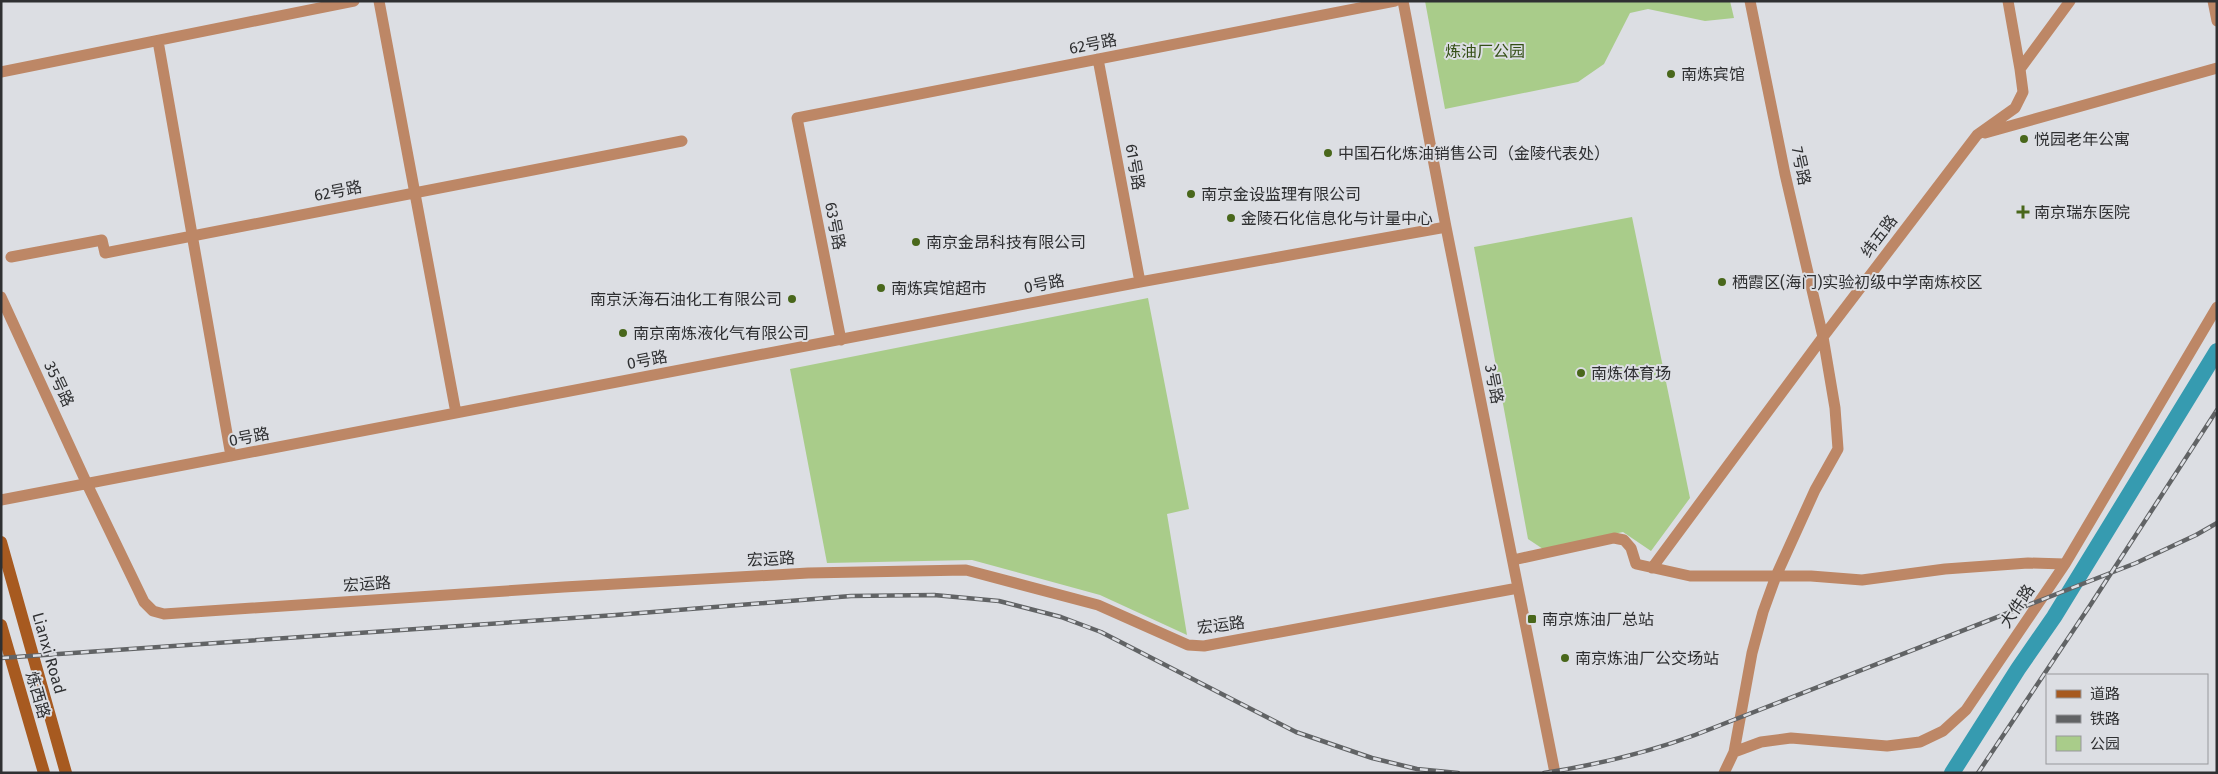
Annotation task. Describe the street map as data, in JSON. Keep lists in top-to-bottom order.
{
  "streets": {
    "main road": ["Lianxi Road", "炼西路"],
    "street": [
      "62号路",
      "7号路",
      "61号路",
      "63号路",
      "纬五路",
      "0号路",
      "35号路",
      "3号路",
      "宏运路",
      "大件路"
    ]
  },
  "crossings": [
    ["62号路", "61号路"],
    ["62号路", "63号路"],
    ["7号路", "纬五路"],
    ["7号路", "大件路"],
    ["61号路", "0号路"],
    ["63号路", "0号路"],
    ["0号路", "35号路"],
    ["0号路", "3号路"],
    ["0号路", "宏运路"],
    ["35号路", "宏运路"],
    ["3号路", "宏运路"]
  ],
  "parks": ["炼油厂公园"],
  "places": {
    "other": [
      "南炼宾馆",
      "悦园老年公寓",
      "中国石化炼油销售公司（金陵代表处）",
      "南京金设监理有限公司",
      "金陵石化信息化与计量中心",
      "南京金昂科技有限公司",
      "栖霞区(海门)实验初级中学南炼校区",
      "南炼宾馆超市",
      "南京沃海石油化工有限公司",
      "南京南炼液化气有限公司",
      "南炼体育场",
      "南京炼油厂公交场站"
    ],
    "health": ["南京瑞东医院"],
    "transit": ["南京炼油厂总站"]
  },
  "legend": ["道路", "铁路", "公园"]
}
